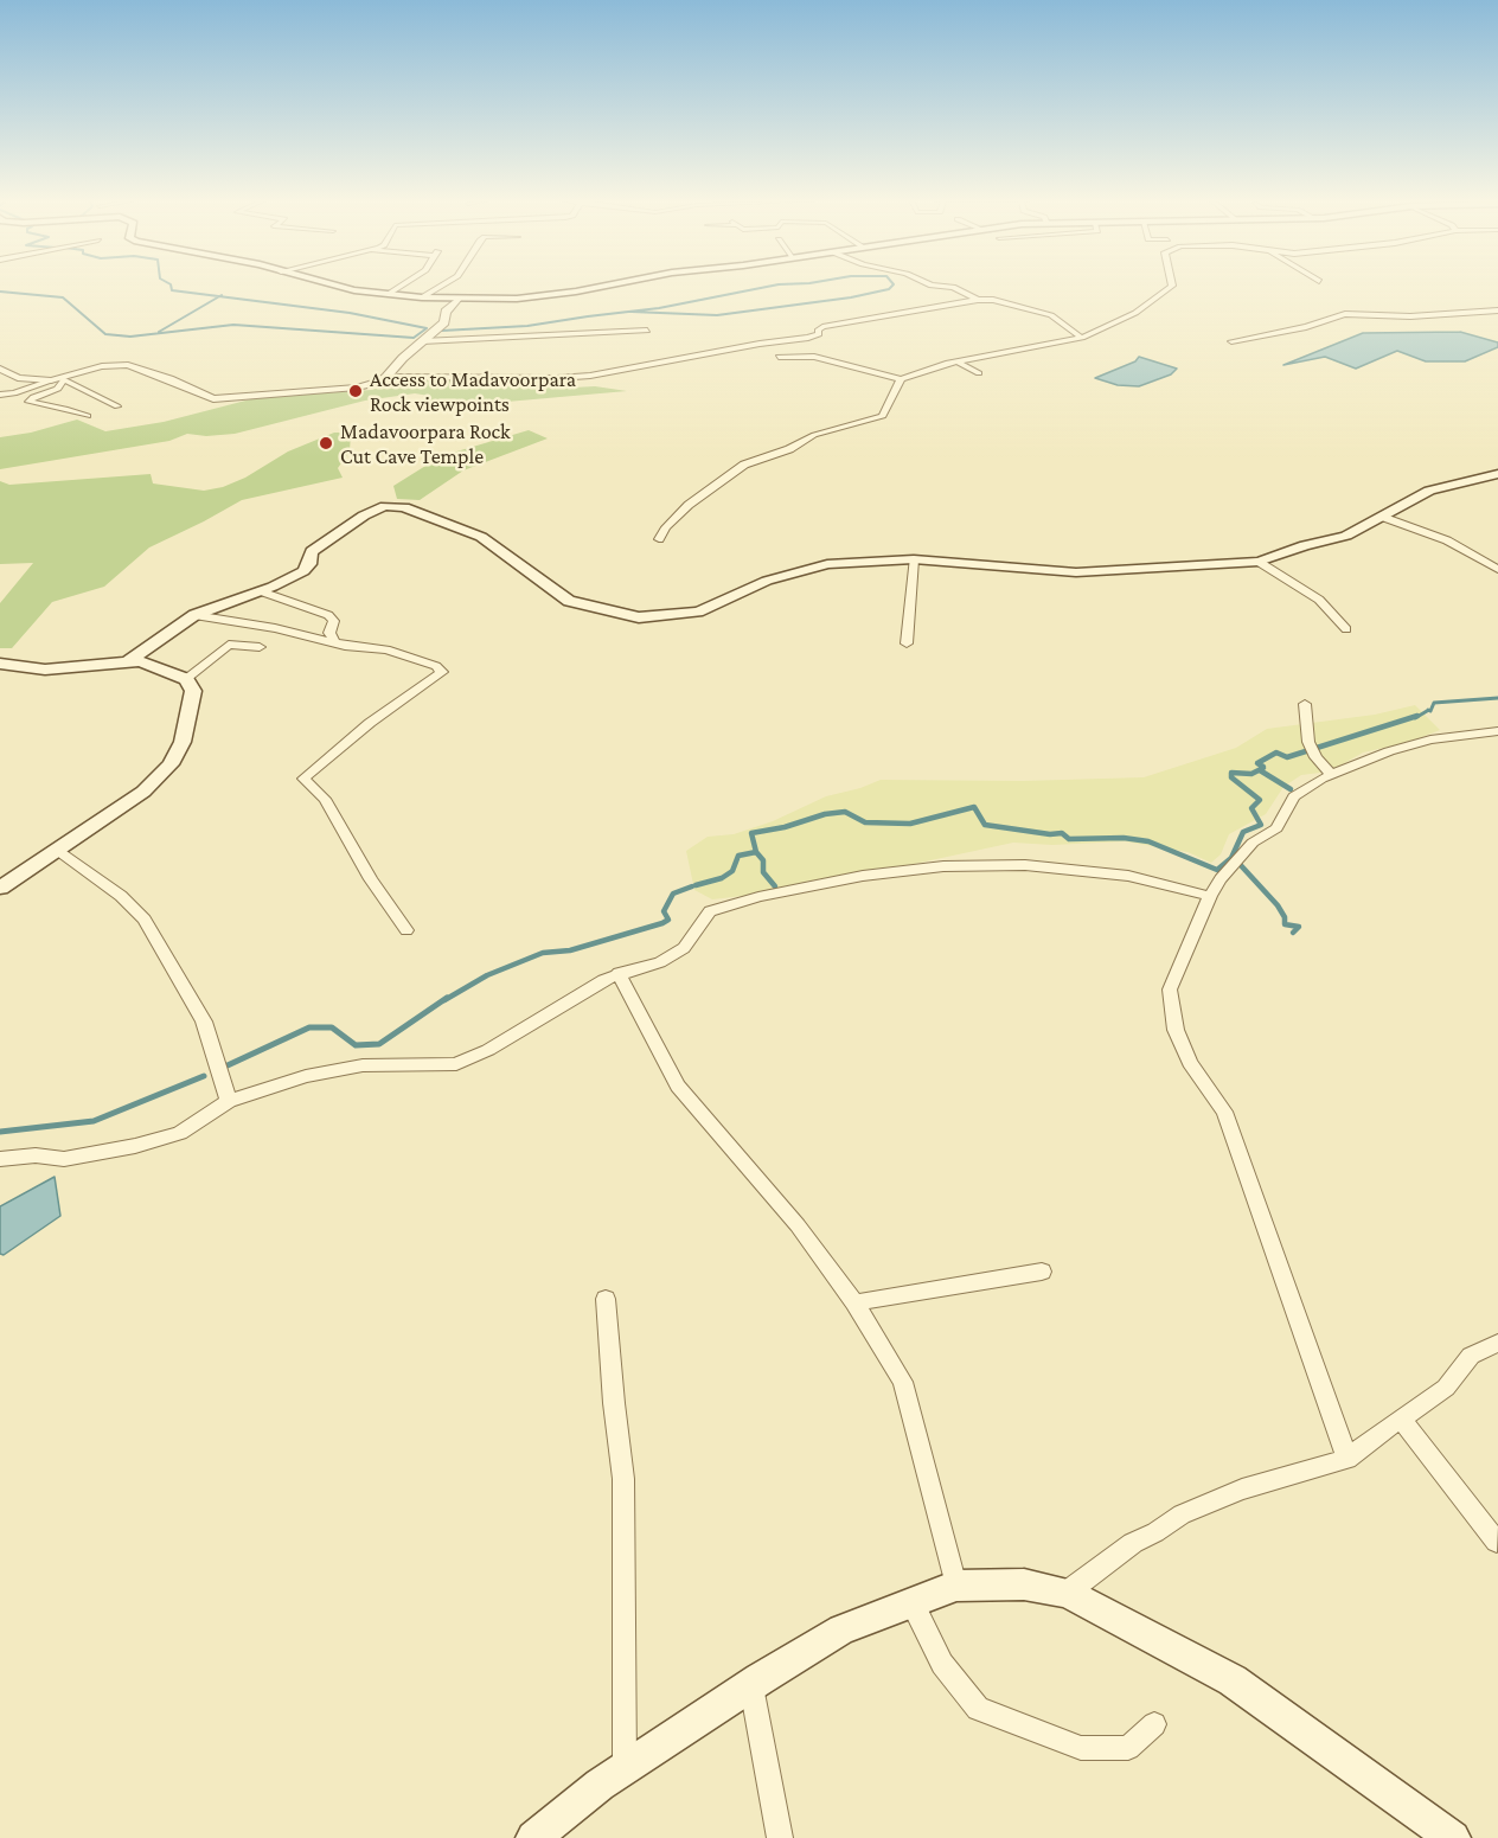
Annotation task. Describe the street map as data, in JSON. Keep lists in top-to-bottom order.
{
  "places": ["Access to Madavoorpara Rock viewpoints", "Madavoorpara Rock Cut Cave Temple"]
}
